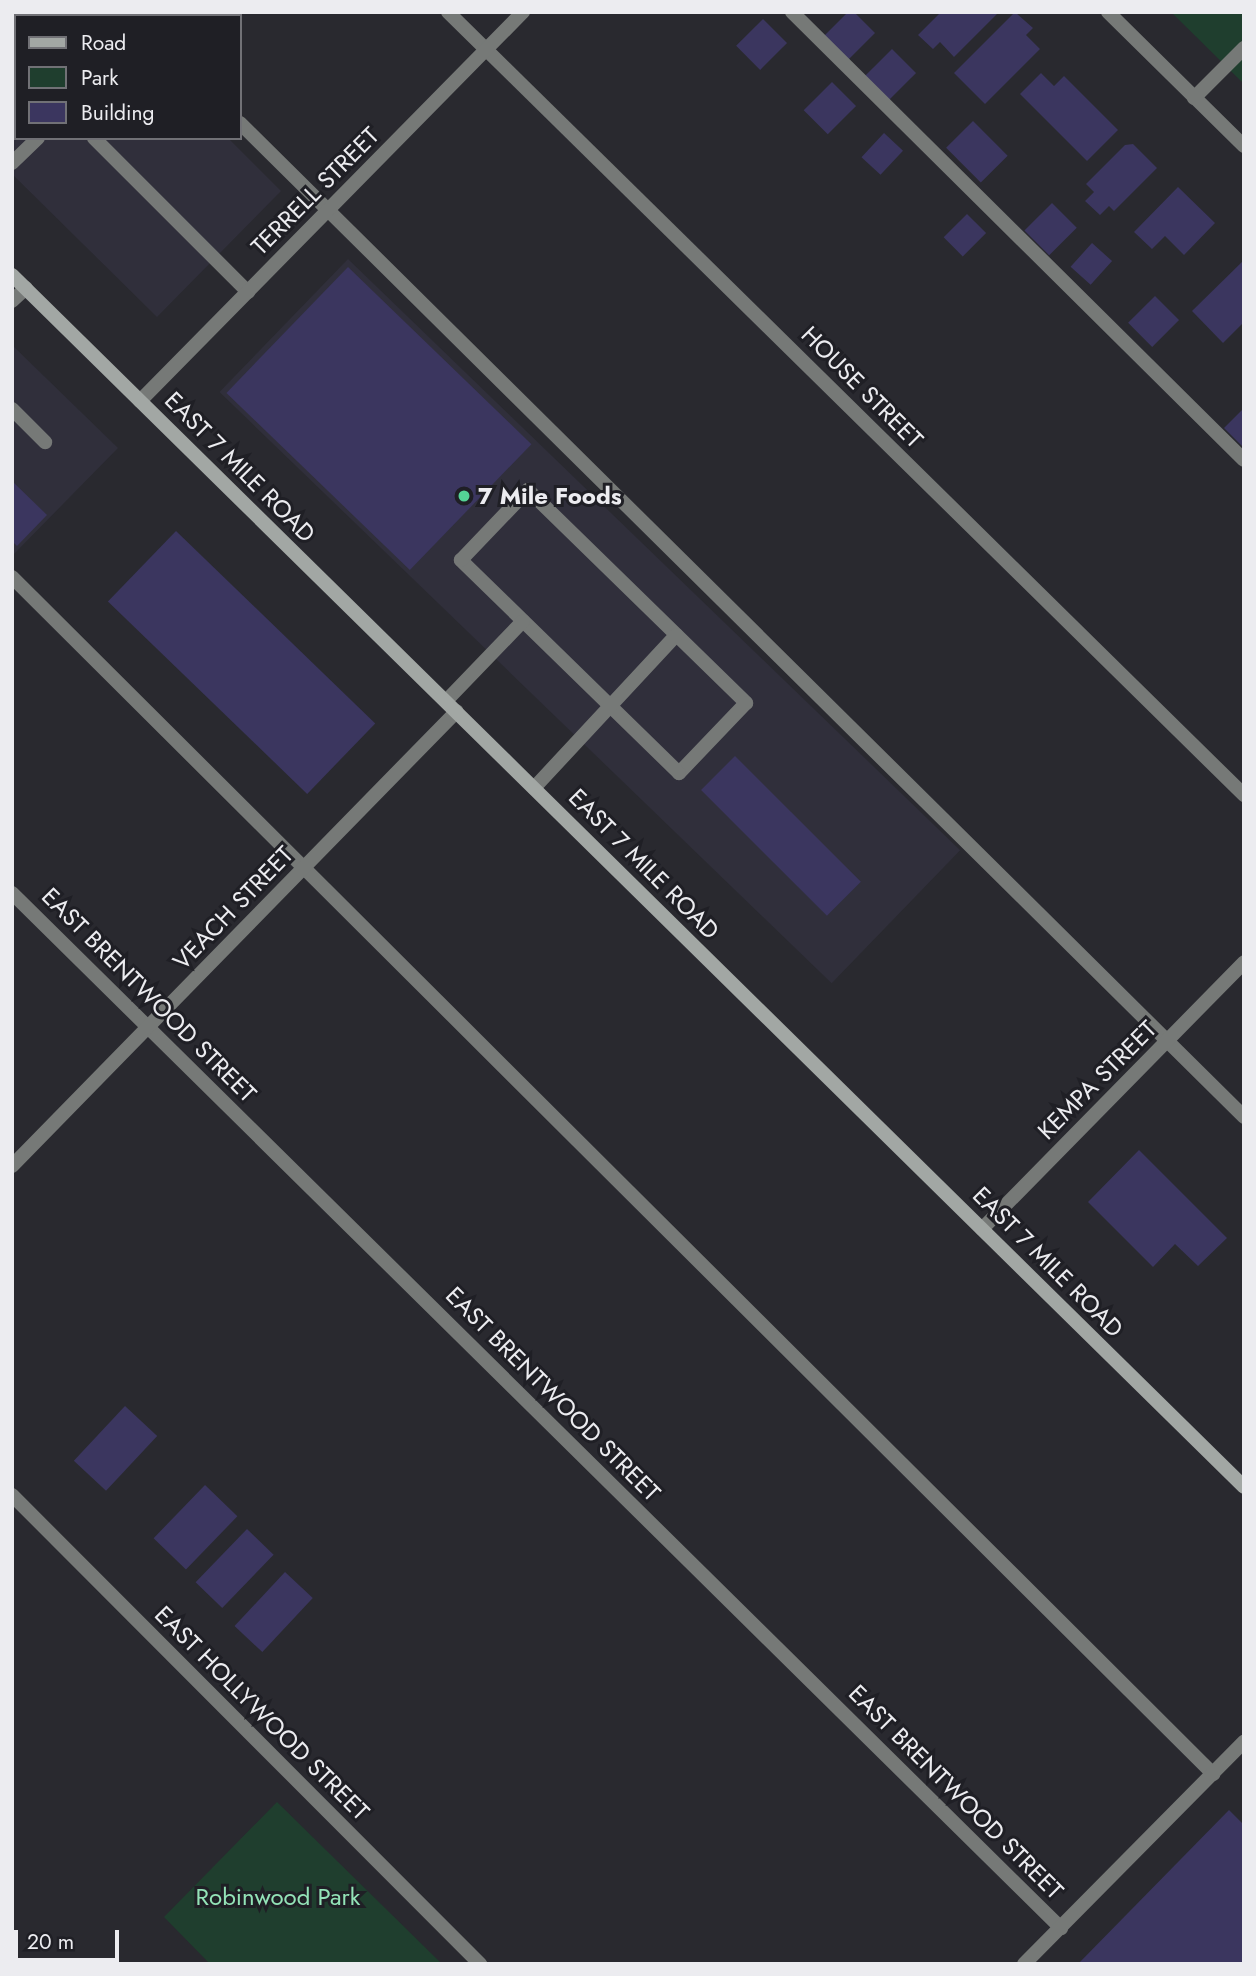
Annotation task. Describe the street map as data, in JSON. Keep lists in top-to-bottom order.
{
  "streets": {
    "street": [
      "TERRELL STREET",
      "HOUSE STREET",
      "EAST 7 MILE ROAD",
      "VEACH STREET",
      "EAST BRENTWOOD STREET",
      "KEMPA STREET",
      "EAST HOLLYWOOD STREET"
    ]
  },
  "crossings": [
    ["TERRELL STREET", "HOUSE STREET"],
    ["TERRELL STREET", "EAST 7 MILE ROAD"],
    ["EAST 7 MILE ROAD", "VEACH STREET"],
    ["EAST 7 MILE ROAD", "KEMPA STREET"],
    ["VEACH STREET", "EAST BRENTWOOD STREET"]
  ],
  "parks": ["Robinwood Park"],
  "places": ["7 Mile Foods"],
  "legend": ["Road", "Park", "Building"],
  "scale_bar": "20 m"
}
